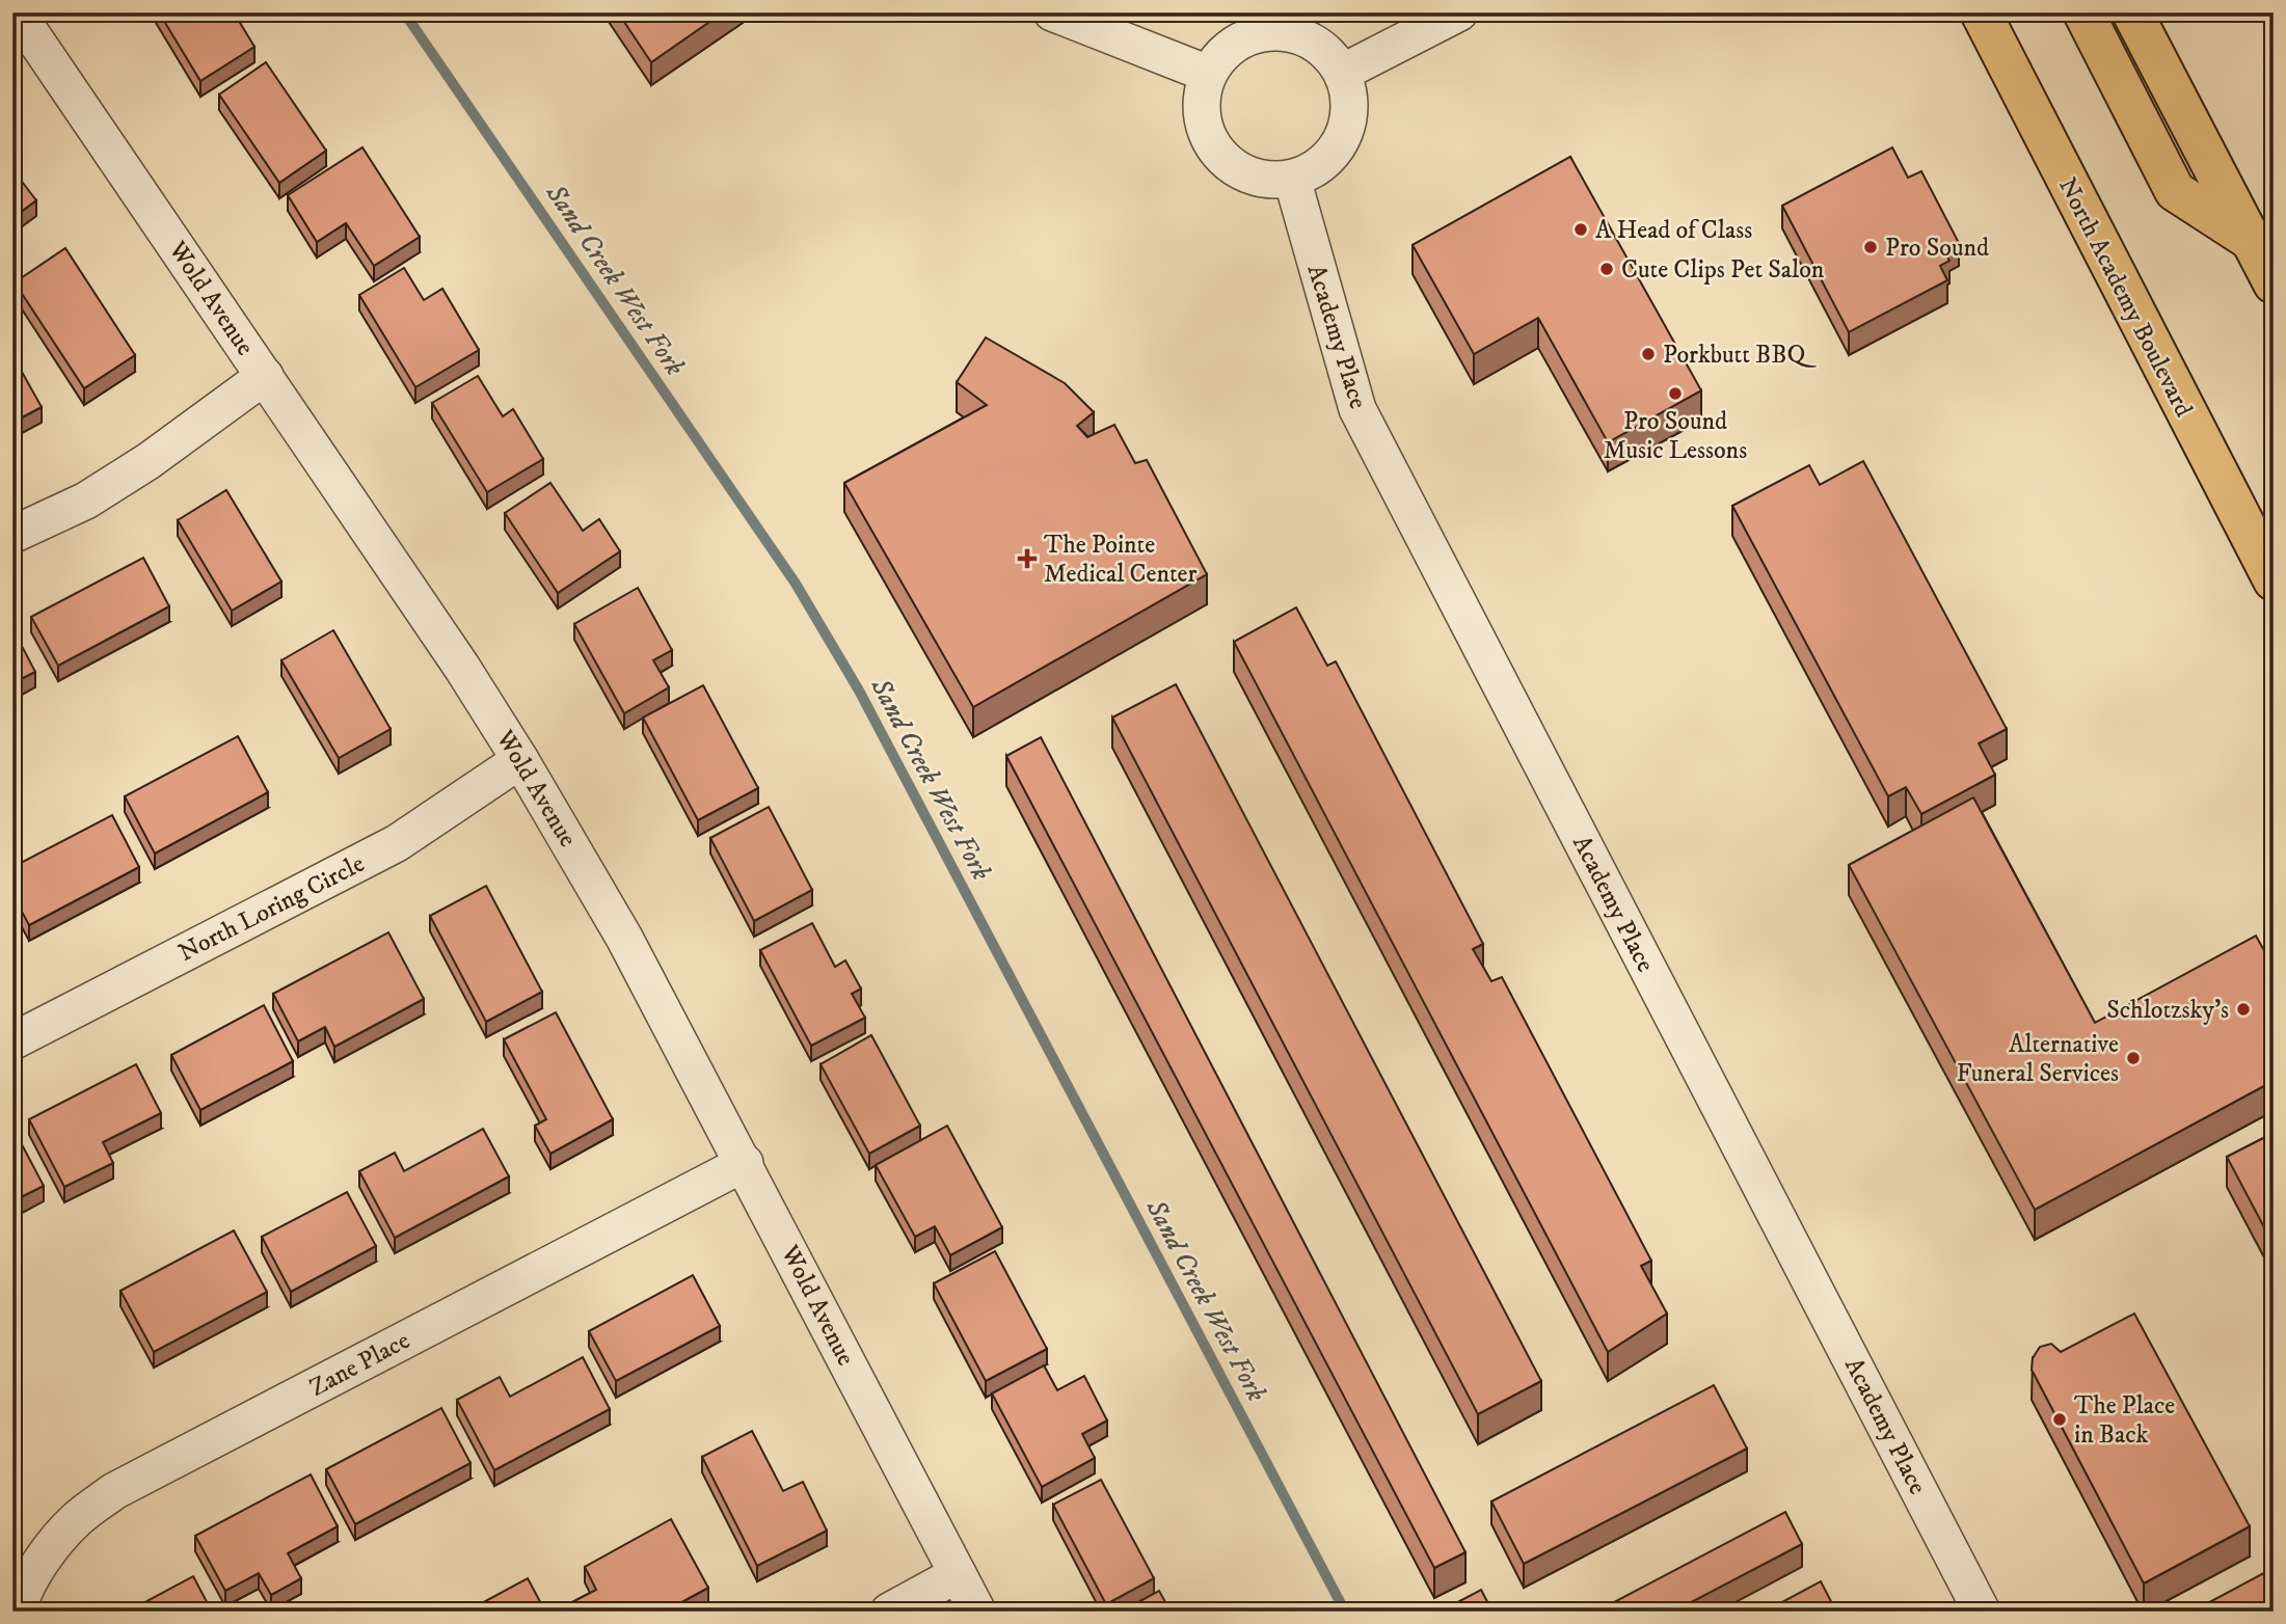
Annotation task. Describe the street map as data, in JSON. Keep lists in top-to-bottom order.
{
  "streets": {
    "highway": ["North Academy Boulevard"],
    "street": [
      "Wold Avenue",
      "Academy Place",
      "North Loring Circle",
      "Zane Place"
    ]
  },
  "crossings": [
    ["Wold Avenue", "North Loring Circle"],
    ["Wold Avenue", "Zane Place"]
  ],
  "water": ["Sand Creek West Fork"],
  "places": {
    "other": [
      "A Head of Class",
      "Pro Sound",
      "Cute Clips Pet Salon",
      "Porkbutt BBQ",
      "Pro Sound Music Lessons",
      "Schlotzsky's",
      "Alternative Funeral Services",
      "The Place in Back"
    ],
    "health": ["The Pointe Medical Center"]
  }
}
